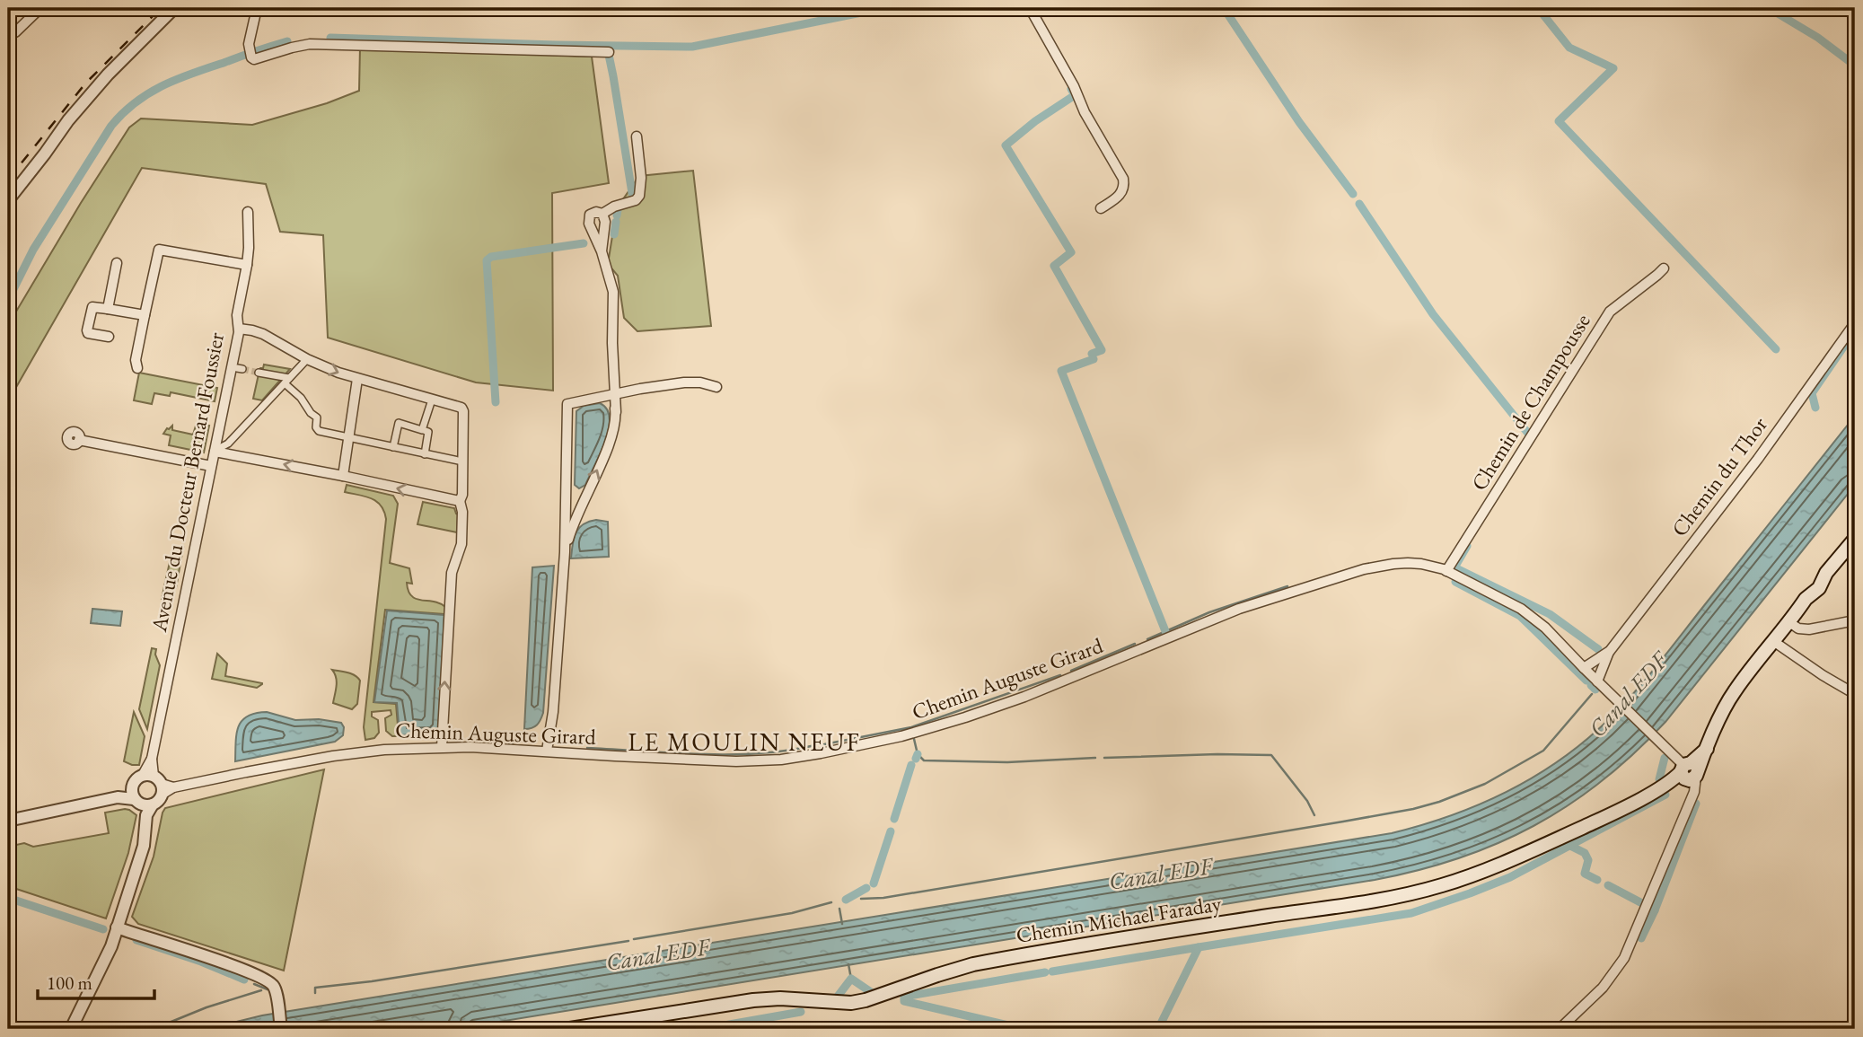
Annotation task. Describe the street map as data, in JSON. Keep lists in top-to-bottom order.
{
  "streets": {
    "main road": ["Chemin Michael Faraday"],
    "street": [
      "Chemin de Champousse",
      "Chemin du Thor",
      "Avenue du Docteur Bernard Foussier",
      "Chemin Auguste Girard"
    ]
  },
  "crossings": [
    ["Chemin de Champousse", "Chemin Auguste Girard"],
    ["Chemin du Thor", "Chemin Auguste Girard"],
    ["Avenue du Docteur Bernard Foussier", "Chemin Auguste Girard"]
  ],
  "districts": ["LE MOULIN NEUF"],
  "water": ["Canal EDF"],
  "scale_bar": "100 m"
}
